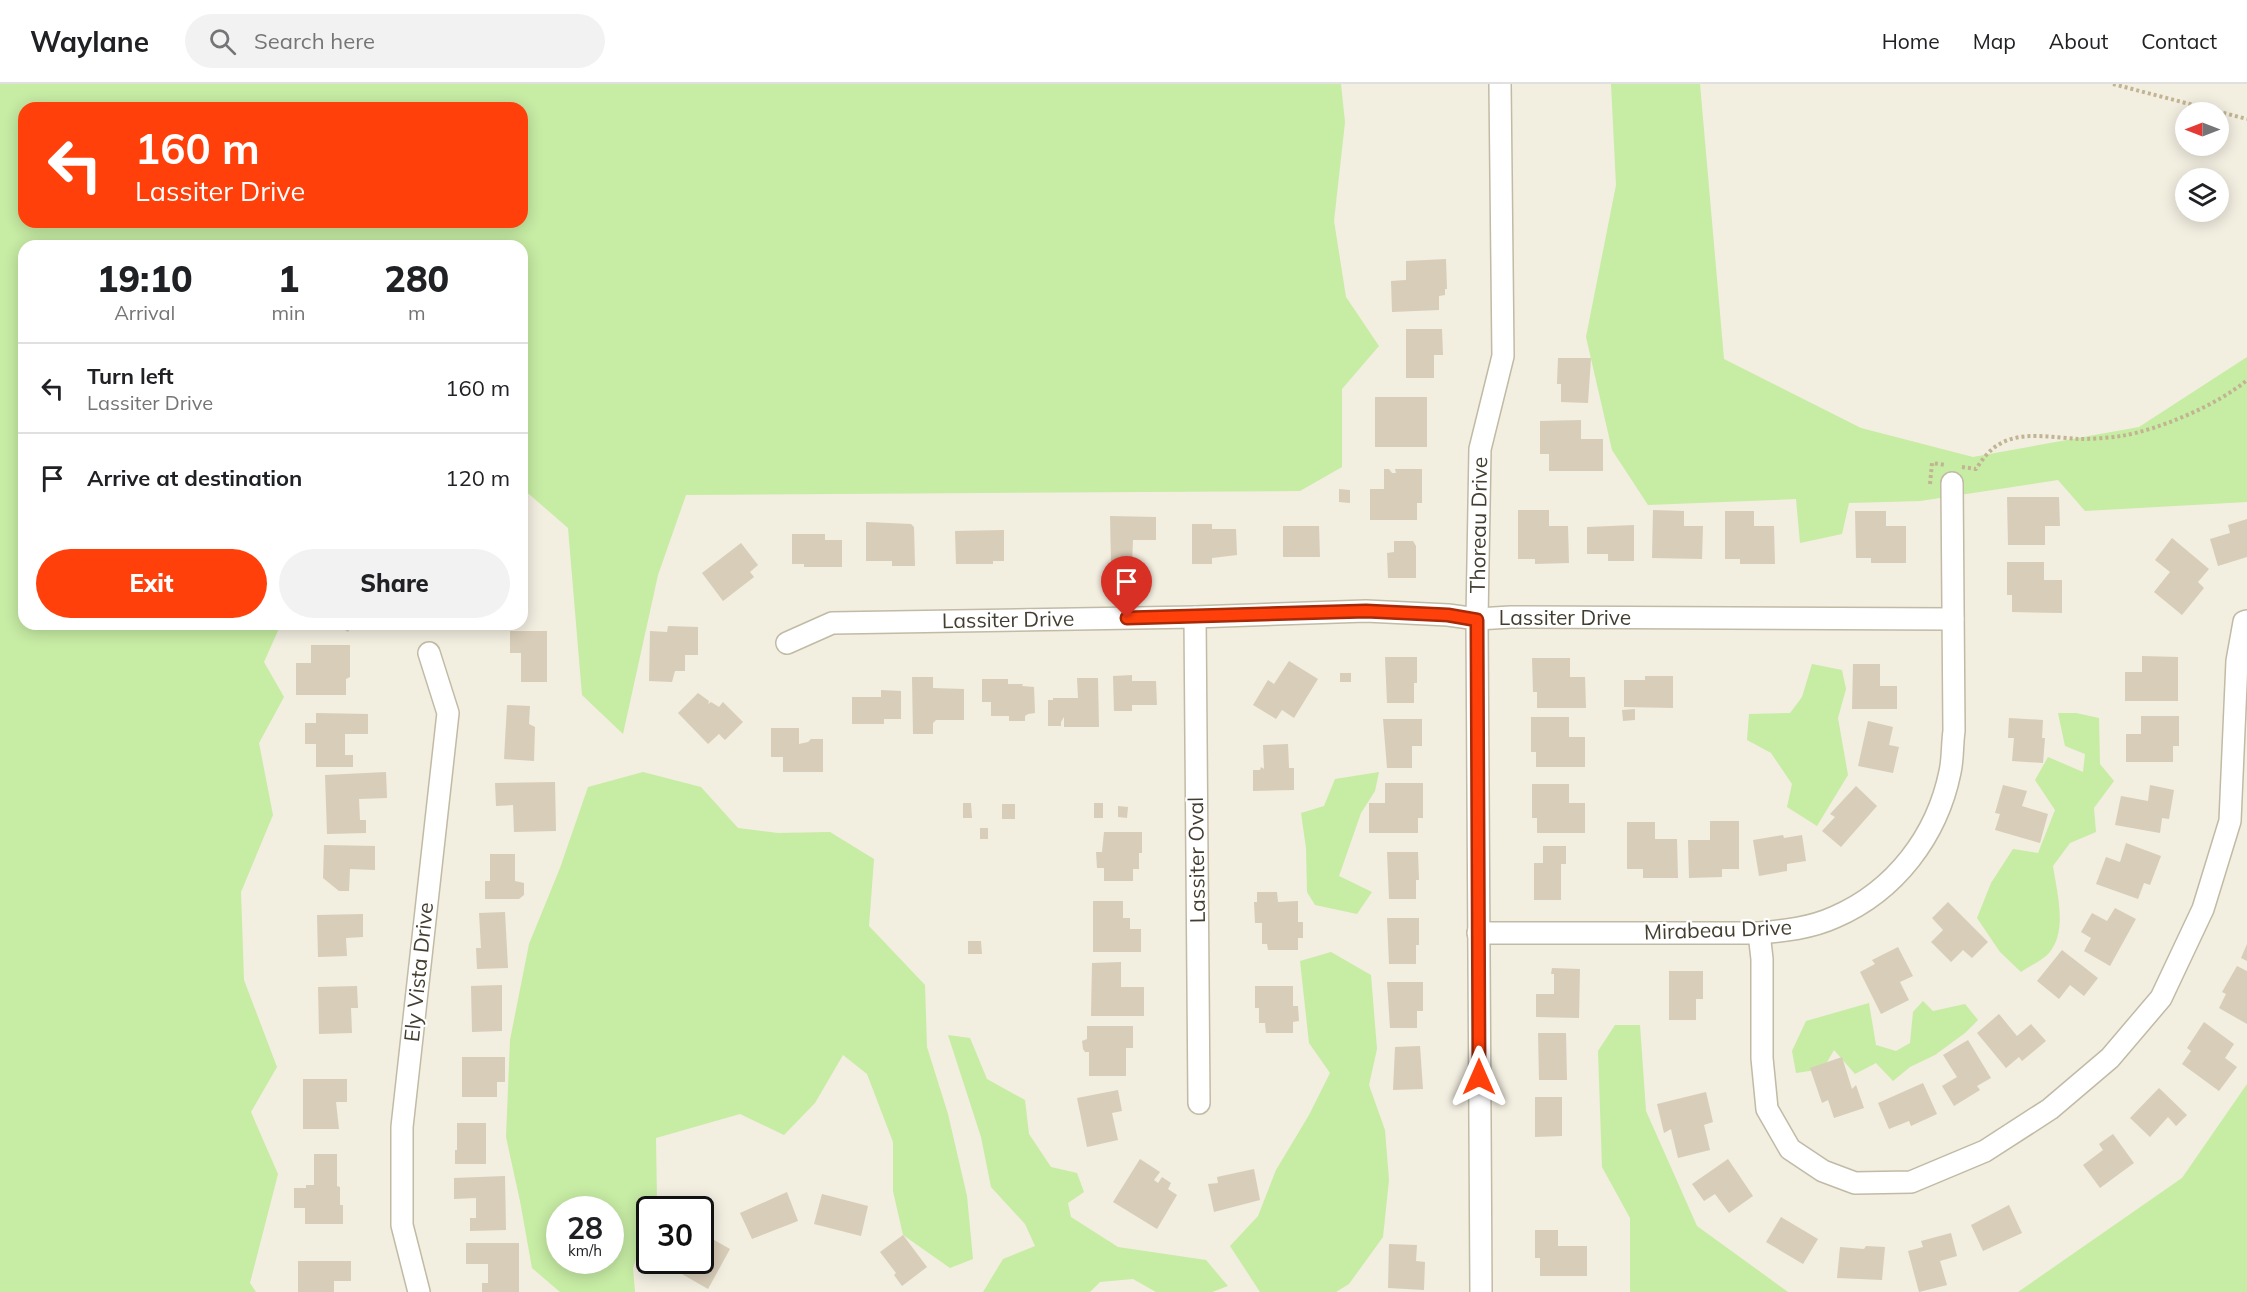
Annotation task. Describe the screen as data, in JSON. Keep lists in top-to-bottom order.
{
  "streets": {
    "street": [
      "Thoreau Drive",
      "Lassiter Drive",
      "Lassiter Oval",
      "Mirabeau Drive",
      "Ely Vista Drive"
    ]
  },
  "crossings": [
    ["Thoreau Drive", "Lassiter Drive"],
    ["Thoreau Drive", "Mirabeau Drive"],
    ["Lassiter Drive", "Lassiter Oval"],
    ["Lassiter Drive", "Mirabeau Drive"]
  ],
  "north": "left",
  "page": {
    "header": "Waylane",
    "search": "Search here",
    "nav": [
      "Home",
      "Map",
      "About",
      "Contact"
    ],
    "turn": ["160 m", "Lassiter Drive"],
    "eta": [
      "19:10",
      "Arrival",
      "1",
      "min",
      "280",
      "m"
    ],
    "list": [
      {
        "name": "Turn left",
        "note": "Lassiter Drive",
        "value": "160 m"
      },
      {
        "name": "Arrive at destination",
        "value": "120 m"
      }
    ],
    "buttons": ["Exit", "Share"],
    "speed": "28 km/h",
    "limit": "30"
  }
}
